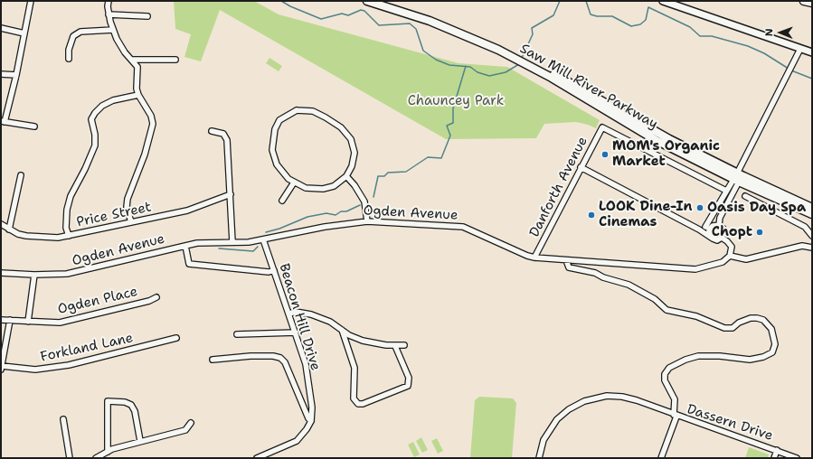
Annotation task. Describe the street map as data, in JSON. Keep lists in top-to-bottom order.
{
  "streets": {
    "highway": ["Saw Mill River Parkway"],
    "street": [
      "Danforth Avenue",
      "Ogden Avenue",
      "Price Street",
      "Ogden Place",
      "Beacon Hill Drive",
      "Forkland Lane",
      "Dassern Drive"
    ]
  },
  "crossings": [
    ["Danforth Avenue", "Ogden Avenue"],
    ["Ogden Avenue", "Beacon Hill Drive"]
  ],
  "parks": ["Chauncey Park"],
  "places": [
    "MOM's Organic Market",
    "Oasis Day Spa",
    "LOOK Dine-In Cinemas",
    "Chopt"
  ],
  "north": "left"
}
